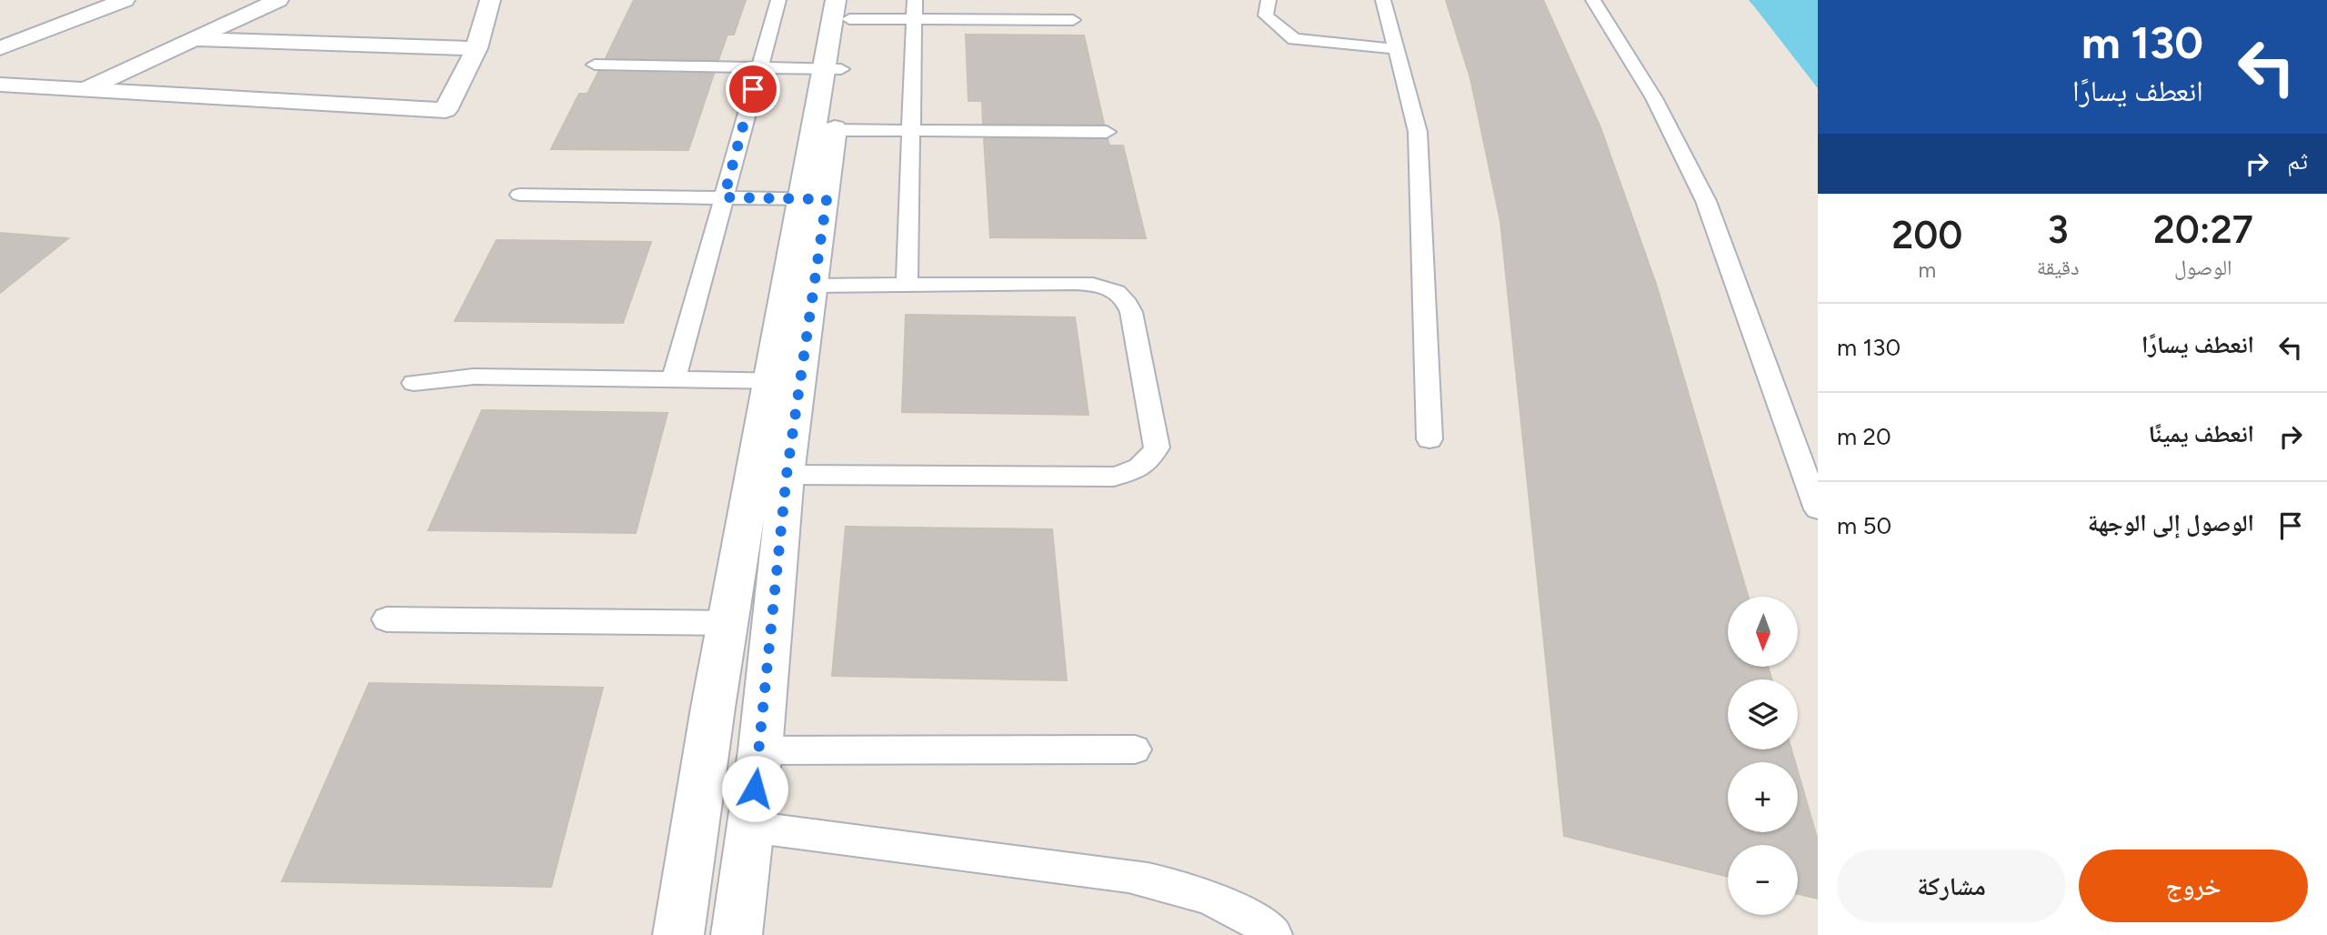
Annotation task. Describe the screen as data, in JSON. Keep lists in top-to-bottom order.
{
  "north": "bottom",
  "page": {
    "turn": ["130 m", "انعطف يسارًا"],
    "then": "ثم",
    "eta": [
      "20:27",
      "الوصول",
      "3",
      "دقيقة",
      "200",
      "m"
    ],
    "list": [
      {
        "name": "انعطف يسارًا",
        "value": "130 m"
      },
      {
        "name": "انعطف يمينًا",
        "value": "20 m"
      },
      {
        "name": "الوصول إلى الوجهة",
        "value": "50 m"
      }
    ],
    "map_buttons": ["+", "−"],
    "buttons": ["خروج", "مشاركة"]
  }
}
